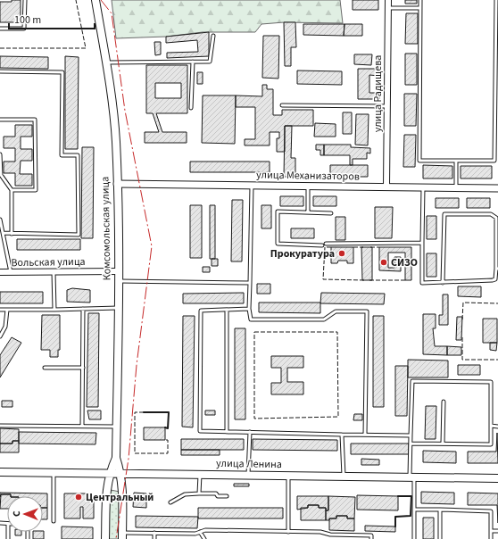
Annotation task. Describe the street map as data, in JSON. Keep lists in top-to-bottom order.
{
  "streets": {
    "main road": ["Комсомольская улица", "улица Ленина"],
    "street": ["улица Радищева", "улица Механизаторов", "Вольская улица"]
  },
  "crossings": [
    ["улица Радищева", "улица Механизаторов"],
    ["улица Механизаторов", "Комсомольская улица"],
    ["Комсомольская улица", "Вольская улица"],
    ["Комсомольская улица", "улица Ленина"]
  ],
  "places": ["Прокуратура", "СИЗО", "Центральный"],
  "scale_bar": "100 m",
  "north": "left"
}
